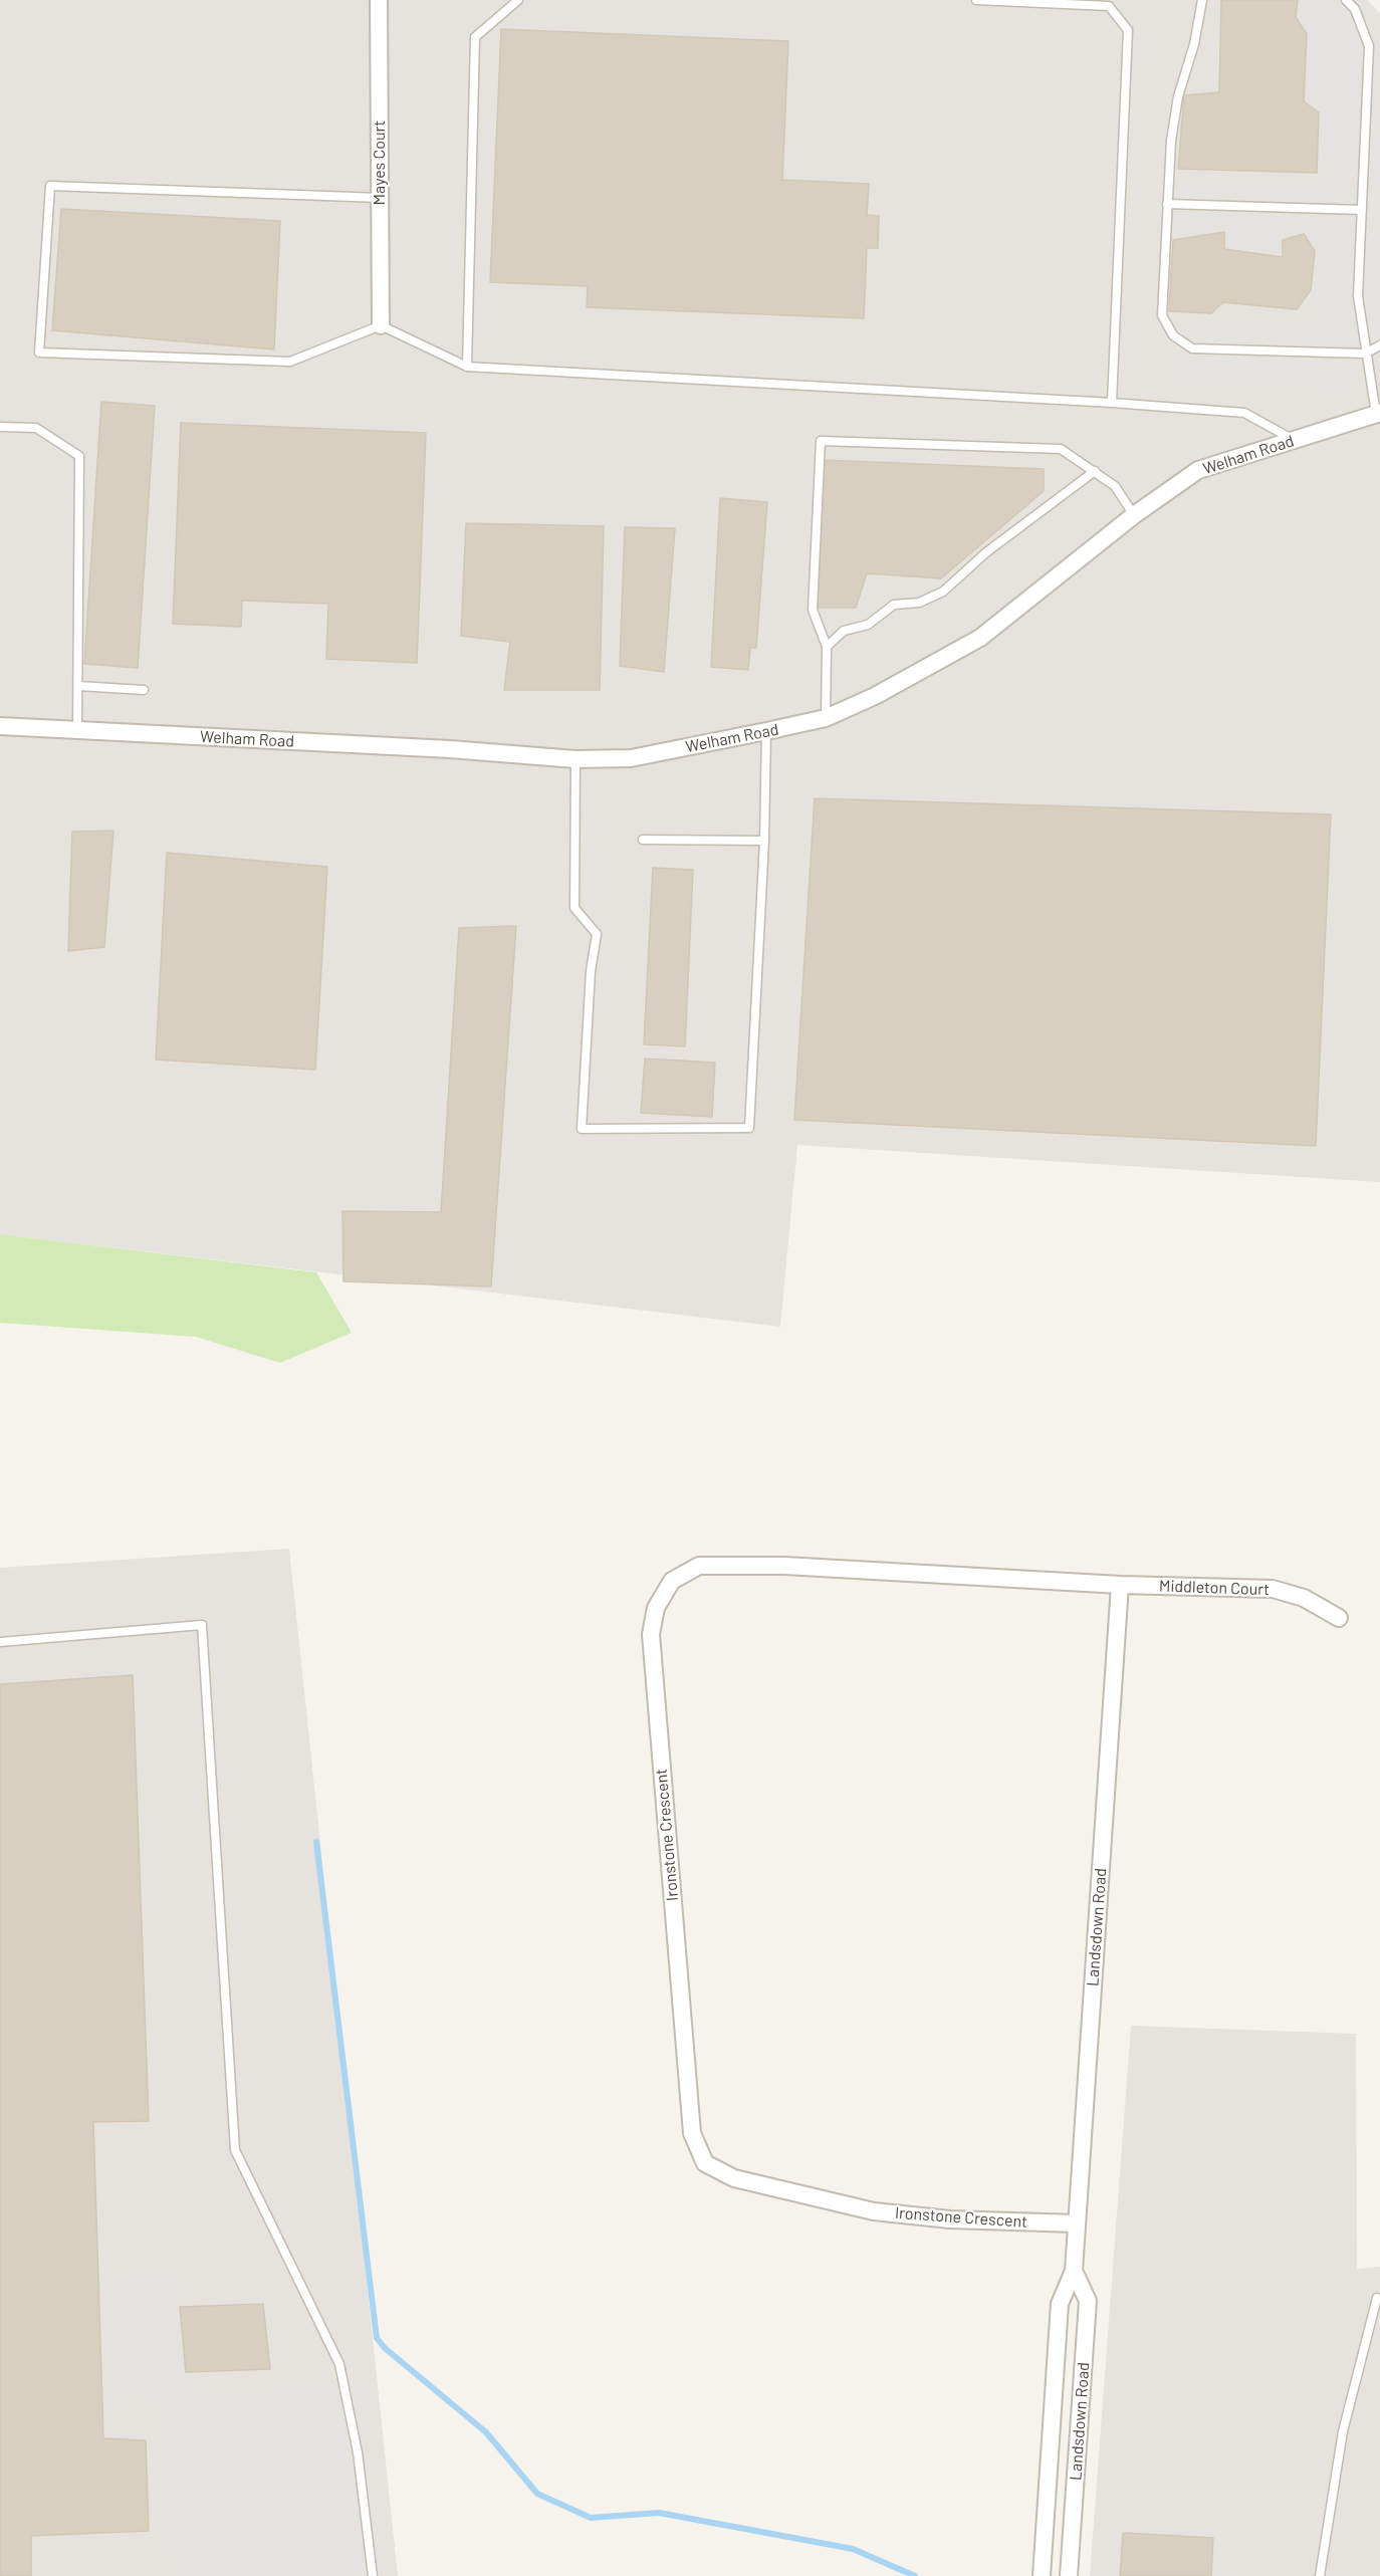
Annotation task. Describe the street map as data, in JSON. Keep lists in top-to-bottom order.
{
  "streets": {
    "street": [
      "Mayes Court",
      "Welham Road",
      "Middleton Court",
      "Ironstone Crescent",
      "Landsdown Road"
    ]
  },
  "crossings": [
    ["Middleton Court", "Ironstone Crescent"],
    ["Middleton Court", "Landsdown Road"],
    ["Ironstone Crescent", "Landsdown Road"]
  ]
}
